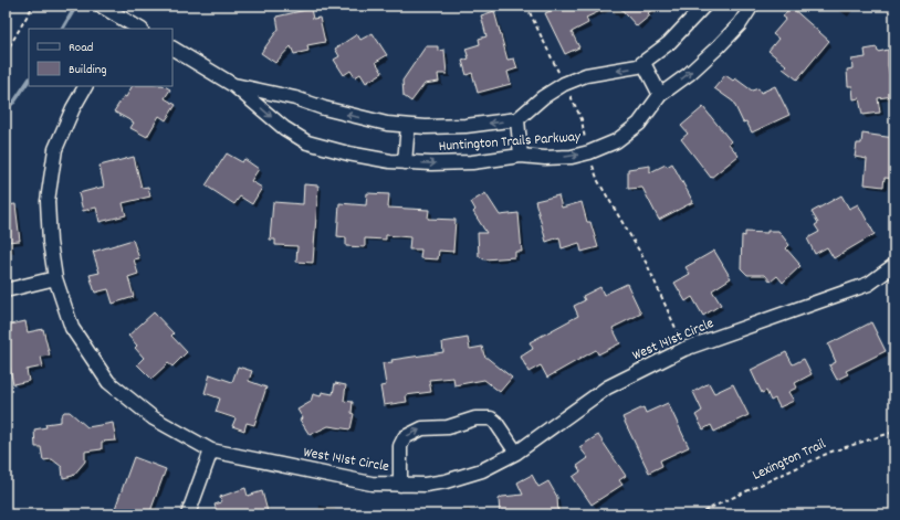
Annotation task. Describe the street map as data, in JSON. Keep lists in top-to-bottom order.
{
  "streets": {
    "street": ["Huntington Trails Parkway", "West 141st Circle"],
    "path": ["Lexington Trail"]
  },
  "legend": ["Road", "Building"]
}
